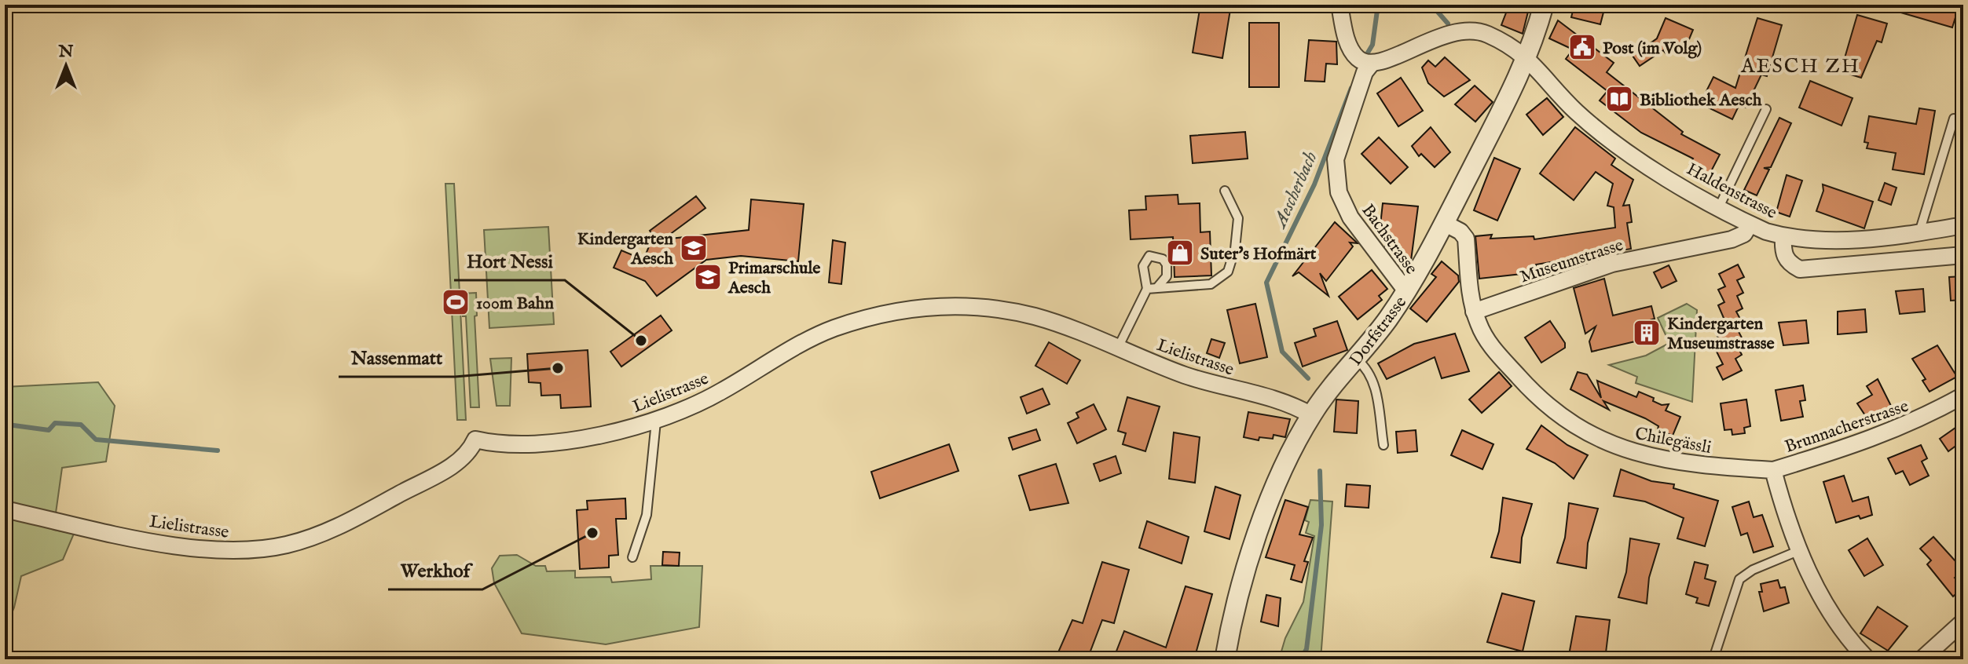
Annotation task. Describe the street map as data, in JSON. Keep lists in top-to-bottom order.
{
  "streets": {
    "street": [
      "Haldenstrasse",
      "Bachstrasse",
      "Museumstrasse",
      "Dorfstrasse",
      "Lielistrasse",
      "Brunnacherstrasse",
      "Chilegässli"
    ]
  },
  "crossings": [
    ["Haldenstrasse", "Bachstrasse"],
    ["Haldenstrasse", "Museumstrasse"],
    ["Haldenstrasse", "Dorfstrasse"],
    ["Bachstrasse", "Dorfstrasse"],
    ["Museumstrasse", "Chilegässli"],
    ["Dorfstrasse", "Lielistrasse"],
    ["Dorfstrasse", "Chilegässli"],
    ["Brunnacherstrasse", "Chilegässli"]
  ],
  "districts": ["AESCH ZH"],
  "water": ["Aescherbach"],
  "places": {
    "public building": ["Post (im Volg)"],
    "library": ["Bibliothek Aesch"],
    "school or university": ["Kindergarten Aesch", "Primarschule Aesch"],
    "shop": ["Suter's Hofmärt"],
    "sports": ["100m Bahn"],
    "building": ["Kindergarten Museumstrasse"],
    "other": ["Hort Nessi", "Nassenmatt", "Werkhof"]
  },
  "north": "top"
}
